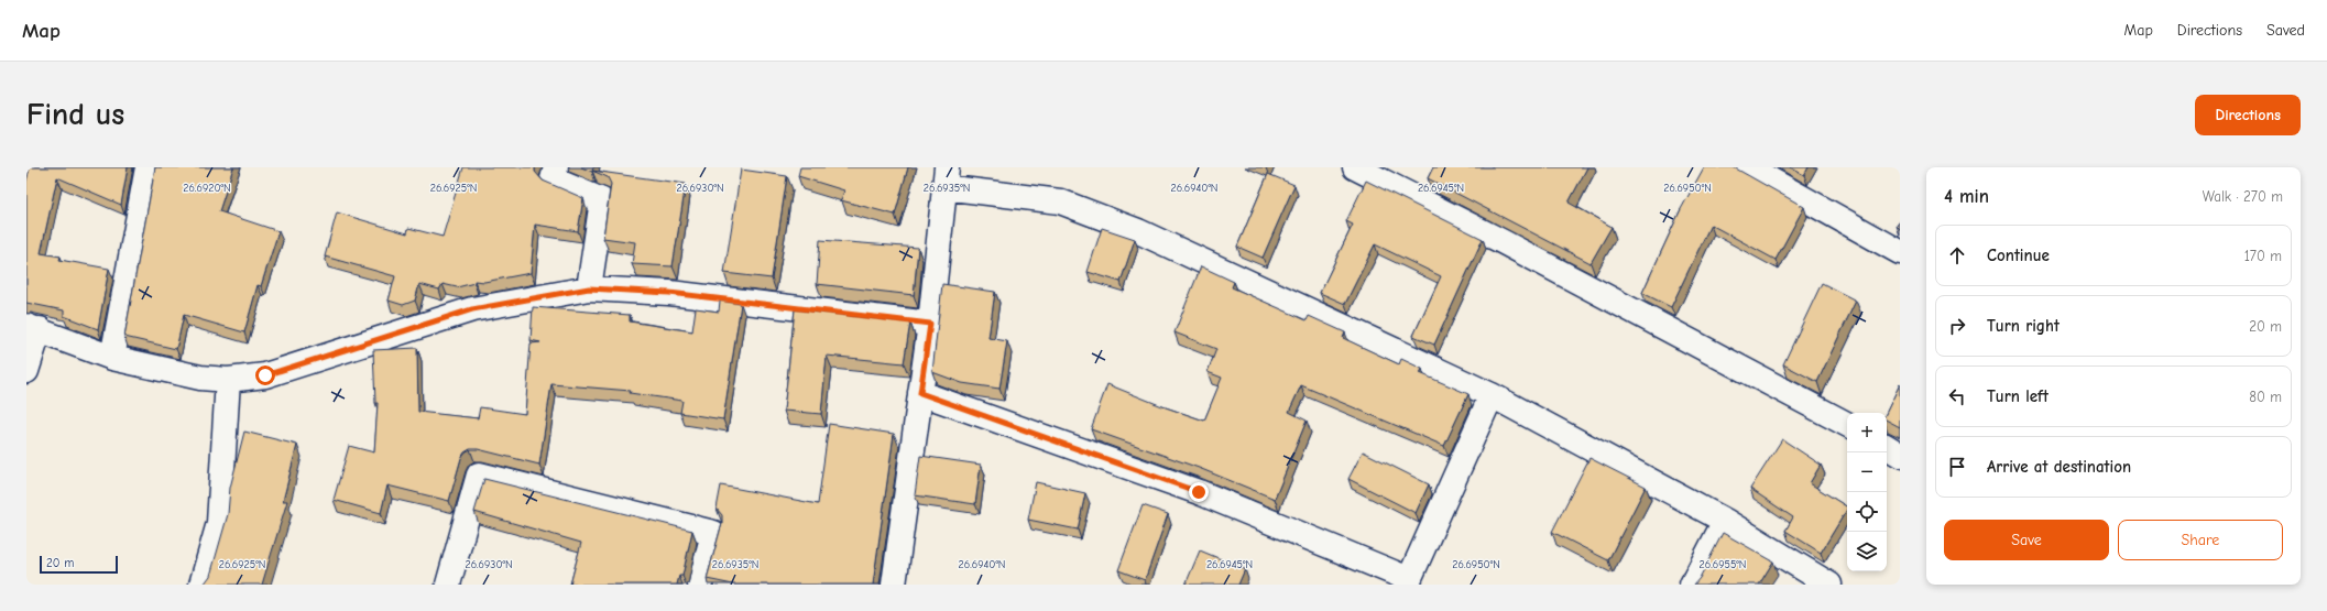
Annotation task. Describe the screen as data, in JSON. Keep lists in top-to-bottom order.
{
  "scale_bar": "20 m",
  "page": {
    "header": "Map",
    "nav": ["Map", "Directions", "Saved"],
    "buttons": [
      "Directions",
      ["Save", "Share"]
    ],
    "title": "Find us",
    "heading": ["4 min", "Walk · 270 m"],
    "list": [
      ["Continue", "170 m"],
      ["Turn right", "20 m"],
      ["Turn left", "80 m"],
      "Arrive at destination"
    ],
    "map_buttons": ["+", "−"],
    "scale": "20 m"
  },
  "coordinates": [
    "26.6920°N",
    "26.6925°N",
    "26.6930°N",
    "26.6935°N",
    "26.6940°N",
    "26.6945°N",
    "26.6950°N",
    "26.6955°N"
  ]
}
